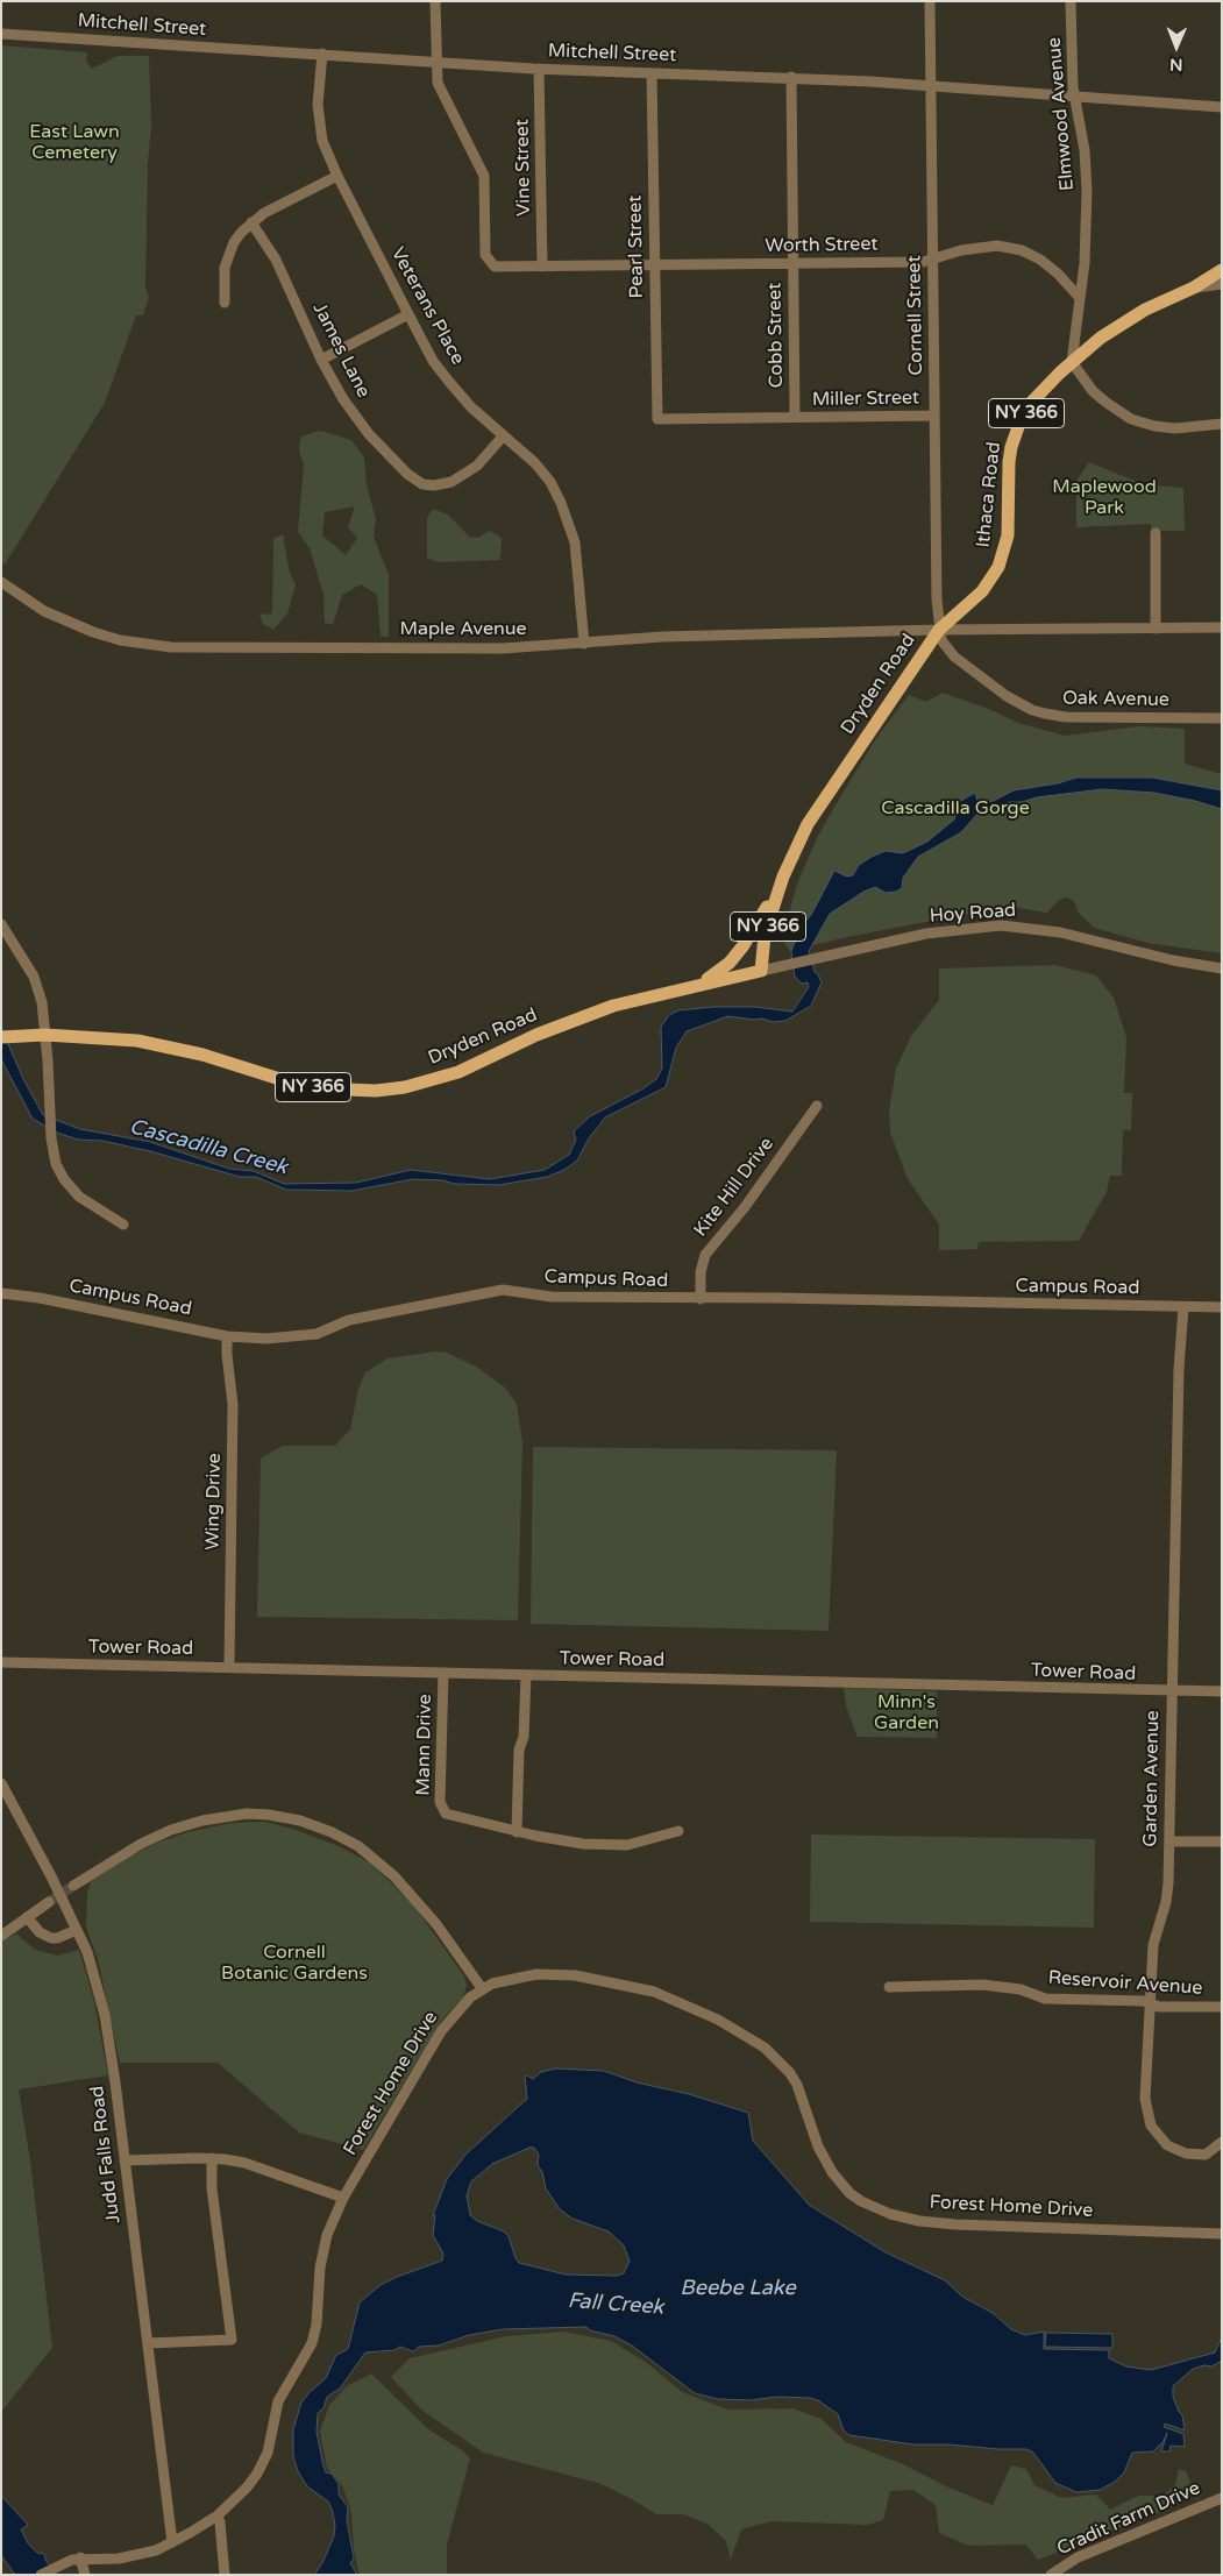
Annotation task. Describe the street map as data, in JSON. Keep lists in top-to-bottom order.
{
  "streets": {
    "main road": ["NY 366", "Ithaca Road", "Dryden Road"],
    "street": [
      "Mitchell Street",
      "Elmwood Avenue",
      "Vine Street",
      "Worth Street",
      "Pearl Street",
      "Veterans Place",
      "Cornell Street",
      "Cobb Street",
      "James Lane",
      "Miller Street",
      "Maple Avenue",
      "Oak Avenue",
      "Hoy Road",
      "Kite Hill Drive",
      "Campus Road",
      "Wing Drive",
      "Tower Road",
      "Mann Drive",
      "Garden Avenue",
      "Reservoir Avenue",
      "Forest Home Drive",
      "Judd Falls Road",
      "Cradit Farm Drive"
    ]
  },
  "crossings": [
    ["Mitchell Street", "Elmwood Avenue"],
    ["Mitchell Street", "Vine Street"],
    ["Mitchell Street", "Worth Street"],
    ["Mitchell Street", "Pearl Street"],
    ["Mitchell Street", "Veterans Place"],
    ["Mitchell Street", "Cornell Street"],
    ["Mitchell Street", "Cobb Street"],
    ["Elmwood Avenue", "Worth Street"],
    ["Elmwood Avenue", "Ithaca Road"],
    ["Vine Street", "Worth Street"],
    ["Worth Street", "Pearl Street"],
    ["Worth Street", "Cornell Street"],
    ["Worth Street", "Cobb Street"],
    ["Pearl Street", "Miller Street"],
    ["Veterans Place", "James Lane"],
    ["Veterans Place", "Maple Avenue"],
    ["Cornell Street", "Miller Street"],
    ["Cornell Street", "Ithaca Road"],
    ["Cornell Street", "Maple Avenue"],
    ["Cornell Street", "Dryden Road"],
    ["Cornell Street", "Oak Avenue"],
    ["Cobb Street", "Miller Street"],
    ["Ithaca Road", "Maple Avenue"],
    ["Ithaca Road", "Dryden Road"],
    ["Ithaca Road", "Oak Avenue"],
    ["Maple Avenue", "Dryden Road"],
    ["Maple Avenue", "Oak Avenue"],
    ["Dryden Road", "Oak Avenue"],
    ["Dryden Road", "Hoy Road"],
    ["Kite Hill Drive", "Campus Road"],
    ["Campus Road", "Wing Drive"],
    ["Campus Road", "Garden Avenue"],
    ["Wing Drive", "Tower Road"],
    ["Tower Road", "Mann Drive"],
    ["Tower Road", "Garden Avenue"],
    ["Garden Avenue", "Reservoir Avenue"],
    ["Forest Home Drive", "Judd Falls Road"]
  ],
  "water": ["Cascadilla Creek", "Beebe Lake", "Fall Creek"],
  "parks": [
    "East Lawn Cemetery",
    "Maplewood Park",
    "Cascadilla Gorge",
    "Minn's Garden",
    "Cornell Botanic Gardens"
  ],
  "north": "bottom"
}
